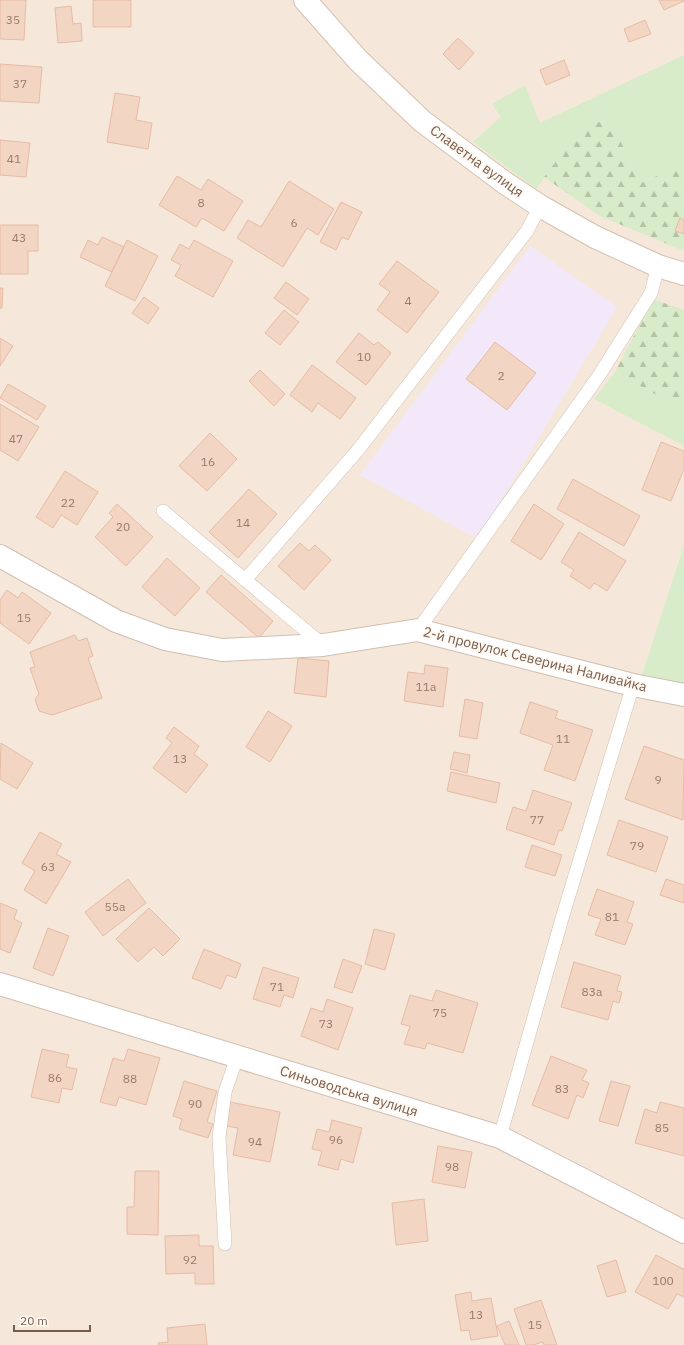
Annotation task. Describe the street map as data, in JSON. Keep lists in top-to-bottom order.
{
  "streets": {
    "street": ["Славетна вулиця", "2-й провулок Северина Наливайка", "Синьоводська вулиця"]
  },
  "house_numbers": [
    "35",
    "37",
    "41",
    "8",
    "6",
    "43",
    "4",
    "10",
    "2",
    "47",
    "16",
    "22",
    "14",
    "20",
    "15",
    "11а",
    "11",
    "13",
    "9",
    "77",
    "79",
    "63",
    "55а",
    "81",
    "71",
    "83а",
    "75",
    "73",
    "86",
    "88",
    "83",
    "90",
    "85",
    "96",
    "94",
    "98",
    "92",
    "100",
    "13",
    "15"
  ],
  "scale_bar": "20 m"
}
